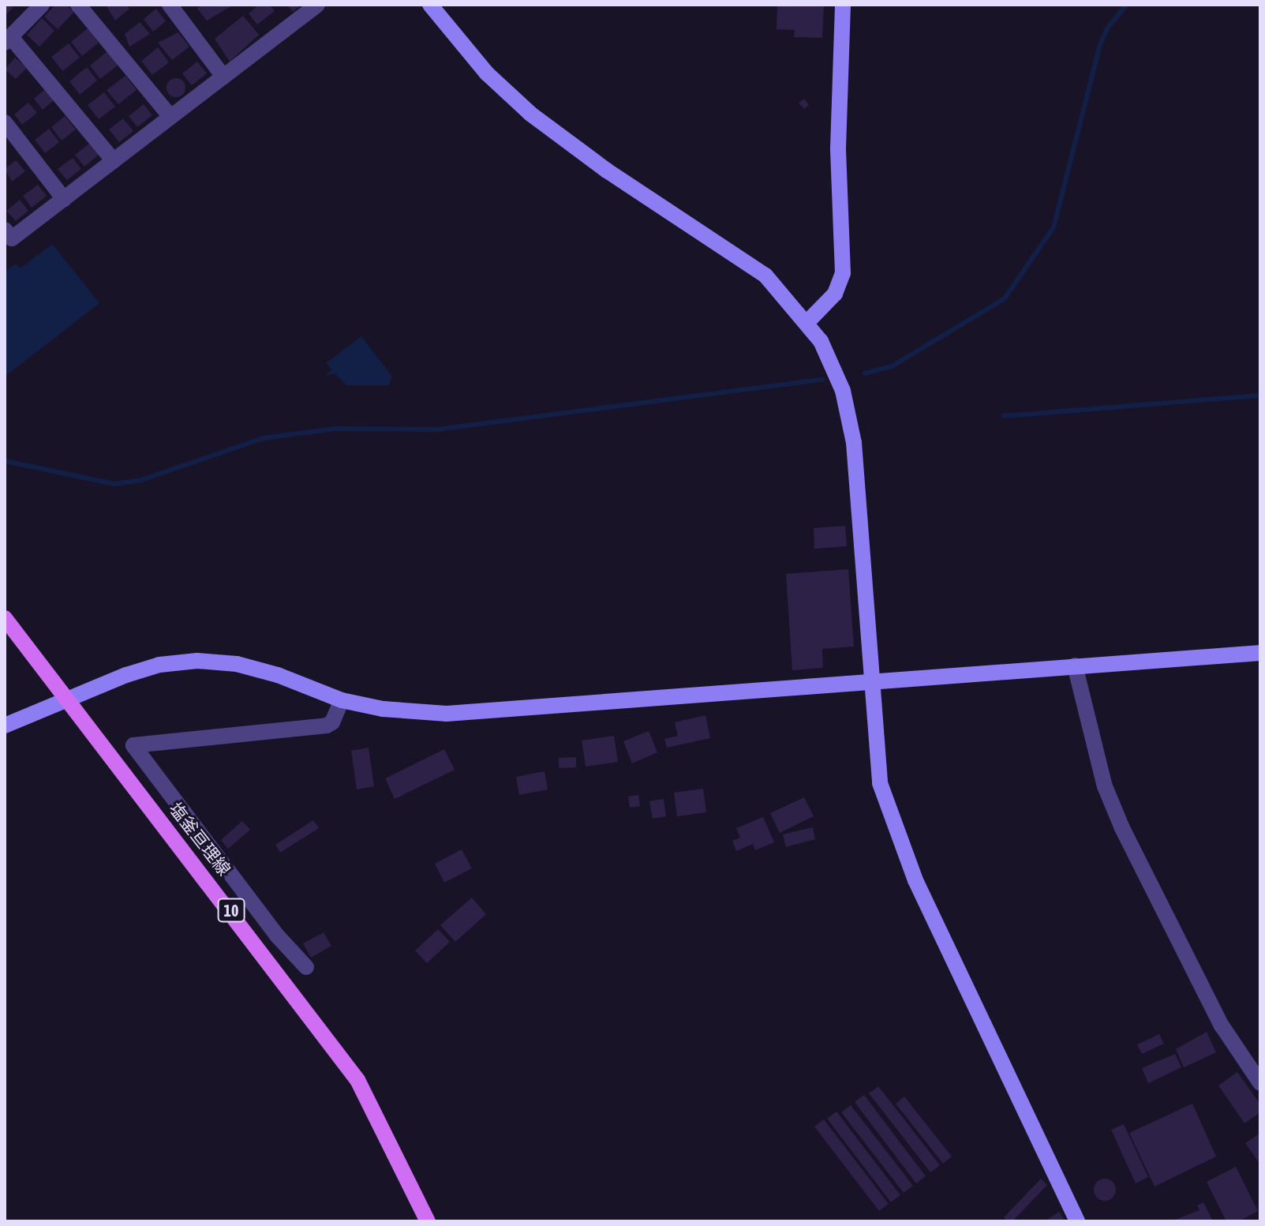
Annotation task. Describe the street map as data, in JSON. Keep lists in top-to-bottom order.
{
  "streets": {
    "main road": ["塩釜亘理線", "10"]
  }
}
